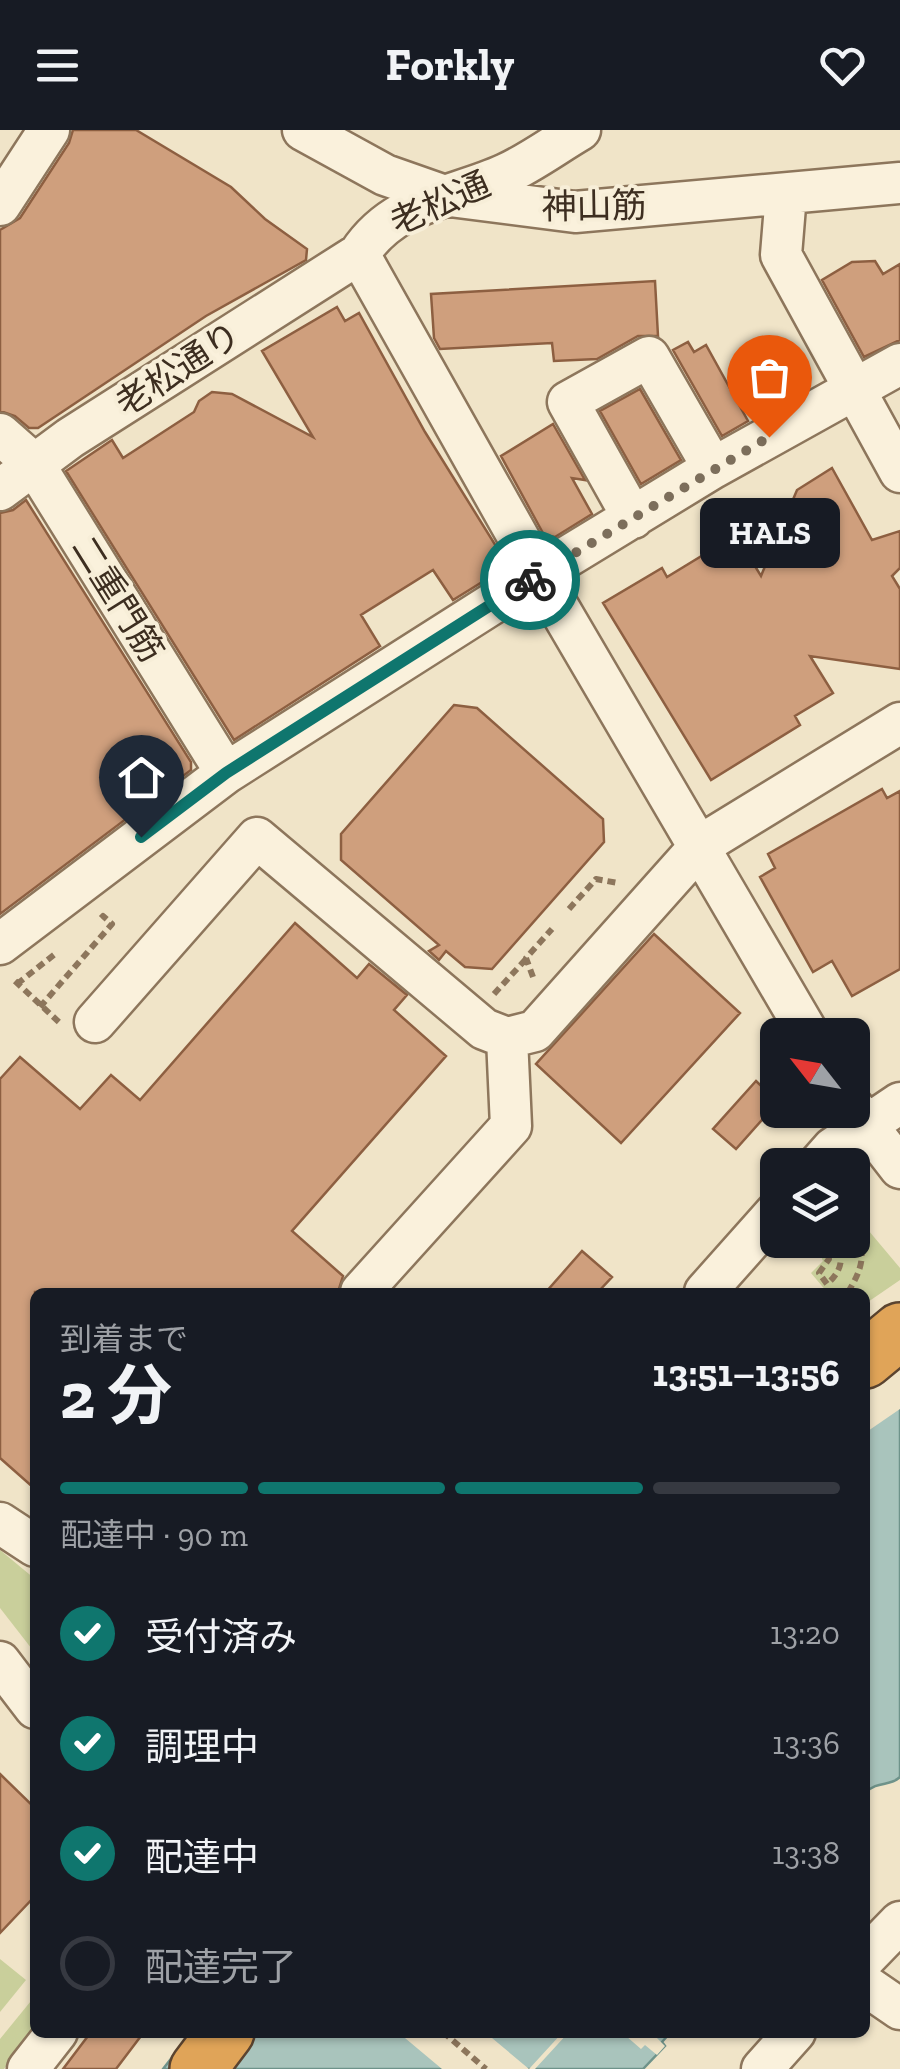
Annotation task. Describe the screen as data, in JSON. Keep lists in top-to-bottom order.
{
  "streets": {
    "street": [
      "老松通",
      "神山筋",
      "老松通り",
      "二重門筋"
    ]
  },
  "crossings": [
    ["老松通", "神山筋"],
    ["老松通", "老松通り"],
    ["老松通り", "二重門筋"]
  ],
  "places": ["HALS"],
  "north": "top left",
  "page": {
    "header": "Forkly",
    "bubble": "HALS",
    "heading": ["2 分", "到着まで", "13:51–13:56"],
    "bar": "配達中 · 90 m",
    "list": [
      ["受付済み", "13:20"],
      ["調理中", "13:36"],
      ["配達中", "13:38"],
      "配達完了"
    ]
  }
}
